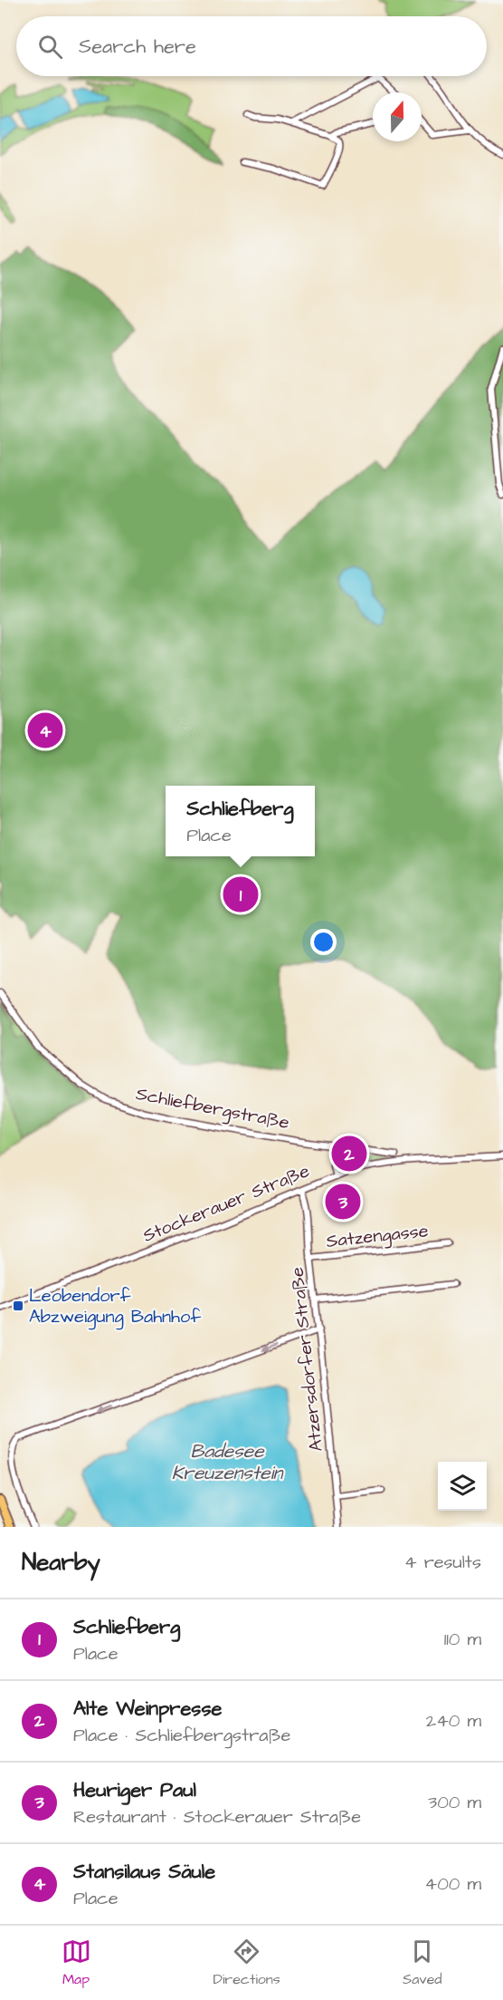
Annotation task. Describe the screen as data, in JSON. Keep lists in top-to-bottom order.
{
  "streets": {
    "street": [
      "Schliefbergstraße",
      "Stockerauer Straße",
      "Satzengasse",
      "Atzersdorfer Straße"
    ]
  },
  "crossings": [
    ["Stockerauer Straße", "Atzersdorfer Straße"],
    ["Satzengasse", "Atzersdorfer Straße"]
  ],
  "water": ["Badesee Kreuzenstein"],
  "places": {
    "transit": ["Leobendorf Abzweigung Bahnhof"]
  },
  "north": "top",
  "page": {
    "search": "Search here",
    "pins": [
      "4",
      "1",
      "2",
      "3"
    ],
    "popup": ["Schliefberg", "Place"],
    "heading": ["Nearby", "4 results"],
    "list": [
      {
        "mark": "1",
        "name": "Schliefberg",
        "note": "Place",
        "value": "110 m"
      },
      {
        "mark": "2",
        "name": "Alte Weinpresse",
        "note": "Place · Schliefbergstraße",
        "value": "240 m"
      },
      {
        "mark": "3",
        "name": "Heuriger Paul",
        "note": "Restaurant · Stockerauer Straße",
        "value": "300 m"
      },
      {
        "mark": "4",
        "name": "Stansilaus Säule",
        "note": "Place",
        "value": "400 m"
      }
    ],
    "nav": ["Map", "Directions", "Saved"]
  }
}
